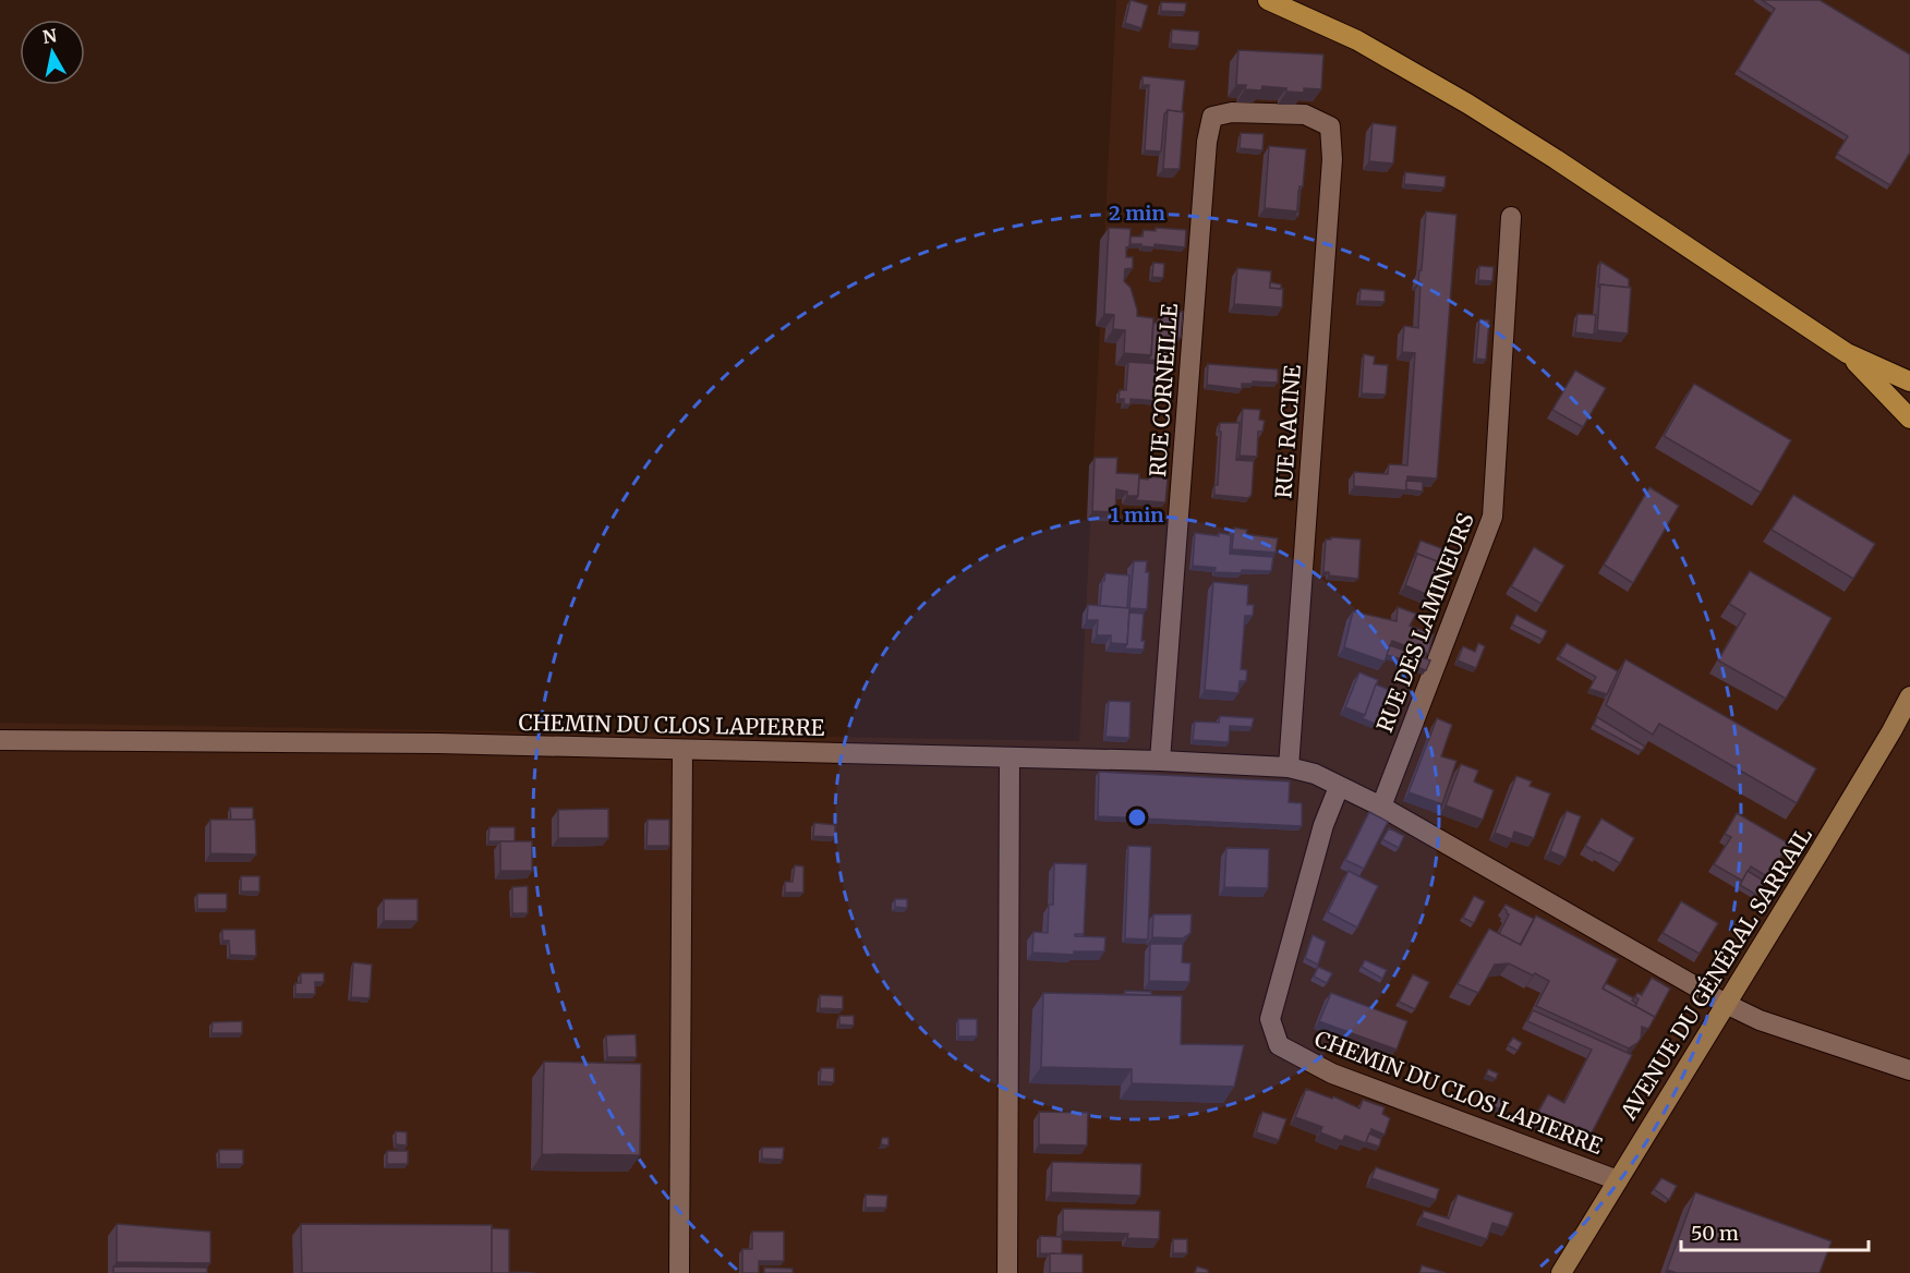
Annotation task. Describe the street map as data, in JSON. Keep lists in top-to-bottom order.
{
  "streets": {
    "main road": ["AVENUE DU GÉNÉRAL SARRAIL"],
    "street": [
      "RUE CORNEILLE",
      "RUE RACINE",
      "RUE DES LAMINEURS",
      "CHEMIN DU CLOS LAPIERRE"
    ]
  },
  "crossings": [
    ["RUE CORNEILLE", "RUE RACINE"],
    ["RUE CORNEILLE", "CHEMIN DU CLOS LAPIERRE"],
    ["RUE RACINE", "CHEMIN DU CLOS LAPIERRE"],
    ["RUE DES LAMINEURS", "CHEMIN DU CLOS LAPIERRE"],
    ["CHEMIN DU CLOS LAPIERRE", "AVENUE DU GÉNÉRAL SARRAIL"]
  ],
  "scale_bar": "50 m",
  "north": "top",
  "rings": ["2 min", "1 min"]
}
